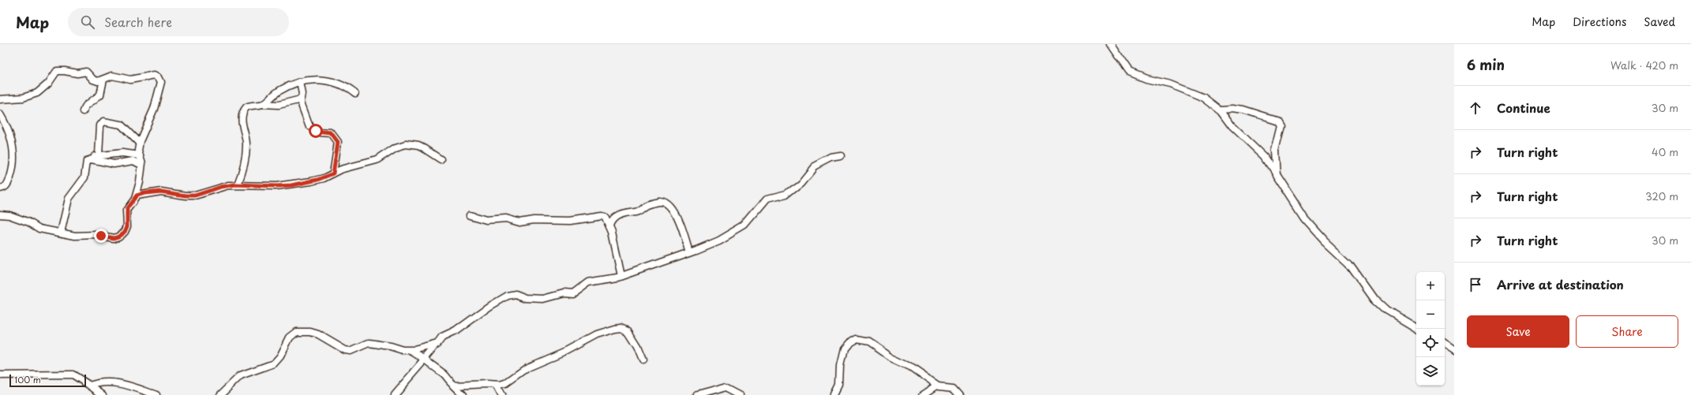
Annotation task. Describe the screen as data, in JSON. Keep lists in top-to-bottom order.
{
  "scale_bar": "100 m",
  "page": {
    "header": "Map",
    "search": "Search here",
    "nav": ["Map", "Directions", "Saved"],
    "heading": ["6 min", "Walk · 420 m"],
    "list": [
      ["Continue", "30 m"],
      ["Turn right", "40 m"],
      ["Turn right", "320 m"],
      ["Turn right", "30 m"],
      "Arrive at destination"
    ],
    "map_buttons": ["+", "−"],
    "buttons": ["Save", "Share"],
    "scale": "100 m"
  }
}
